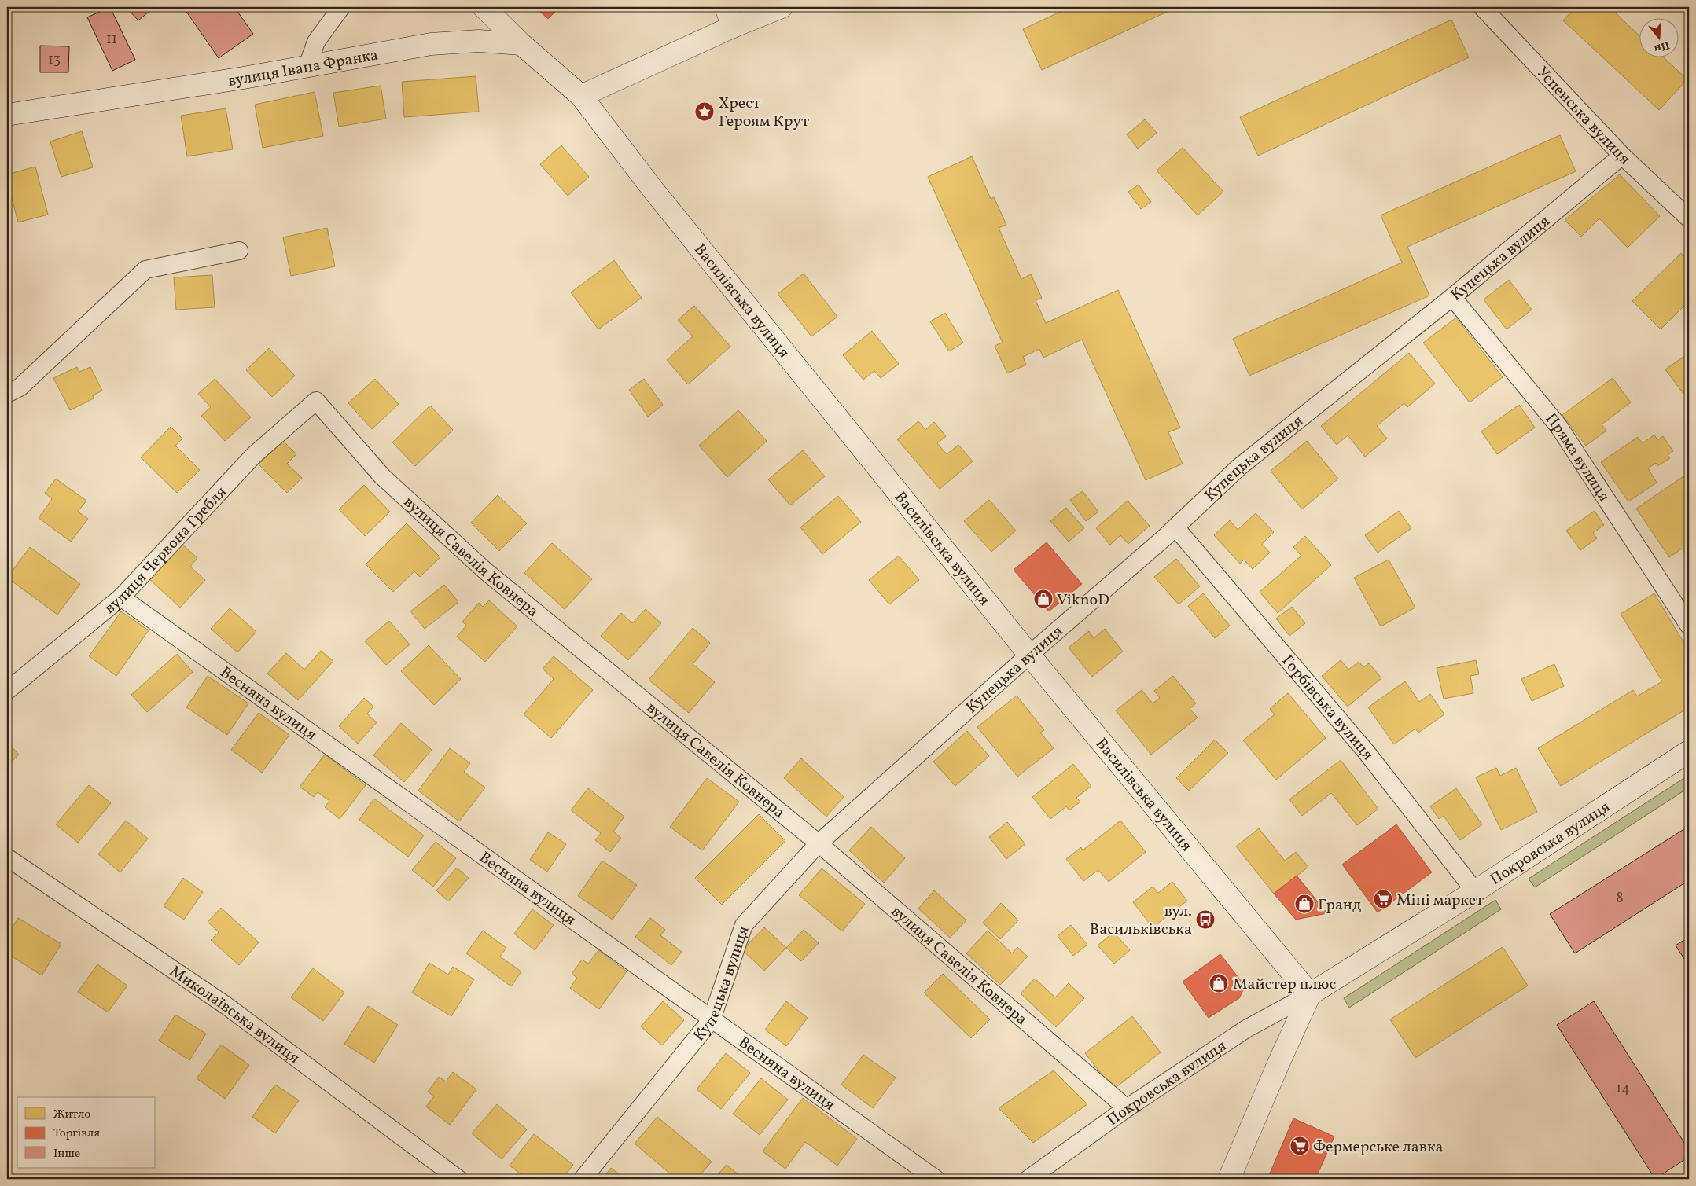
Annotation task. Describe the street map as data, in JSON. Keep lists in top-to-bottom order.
{
  "streets": {
    "main road": ["вулиця Івана Франка", "Василівська вулиця", "Покровська вулиця"],
    "street": [
      "Успенська вулиця",
      "Купецька вулиця",
      "Пряма вулиця",
      "вулиця Червона Гребля",
      "вулиця Савелія Ковнера",
      "Весняна вулиця",
      "Горбівська вулиця",
      "Миколаївська вулиця"
    ]
  },
  "crossings": [
    ["Успенська вулиця", "Купецька вулиця"],
    ["Купецька вулиця", "Василівська вулиця"],
    ["Купецька вулиця", "Пряма вулиця"],
    ["Купецька вулиця", "вулиця Савелія Ковнера"],
    ["Купецька вулиця", "Весняна вулиця"],
    ["Купецька вулиця", "Горбівська вулиця"],
    ["Василівська вулиця", "Покровська вулиця"],
    ["вулиця Червона Гребля", "вулиця Савелія Ковнера"],
    ["вулиця Червона Гребля", "Весняна вулиця"],
    ["вулиця Савелія Ковнера", "Покровська вулиця"],
    ["Горбівська вулиця", "Покровська вулиця"]
  ],
  "places": {
    "place": ["Хрест Героям Крут"],
    "shop": ["ViknoD", "Гранд", "Майстер плюс"],
    "supermarket": ["Міні маркет", "Фермерське лавка"],
    "bus stop": ["вул. Васильківська"]
  },
  "house_numbers": [
    "11",
    "13",
    "8",
    "14"
  ],
  "legend": ["Житло", "Торгівля", "Інше"],
  "north": "bottom"
}
